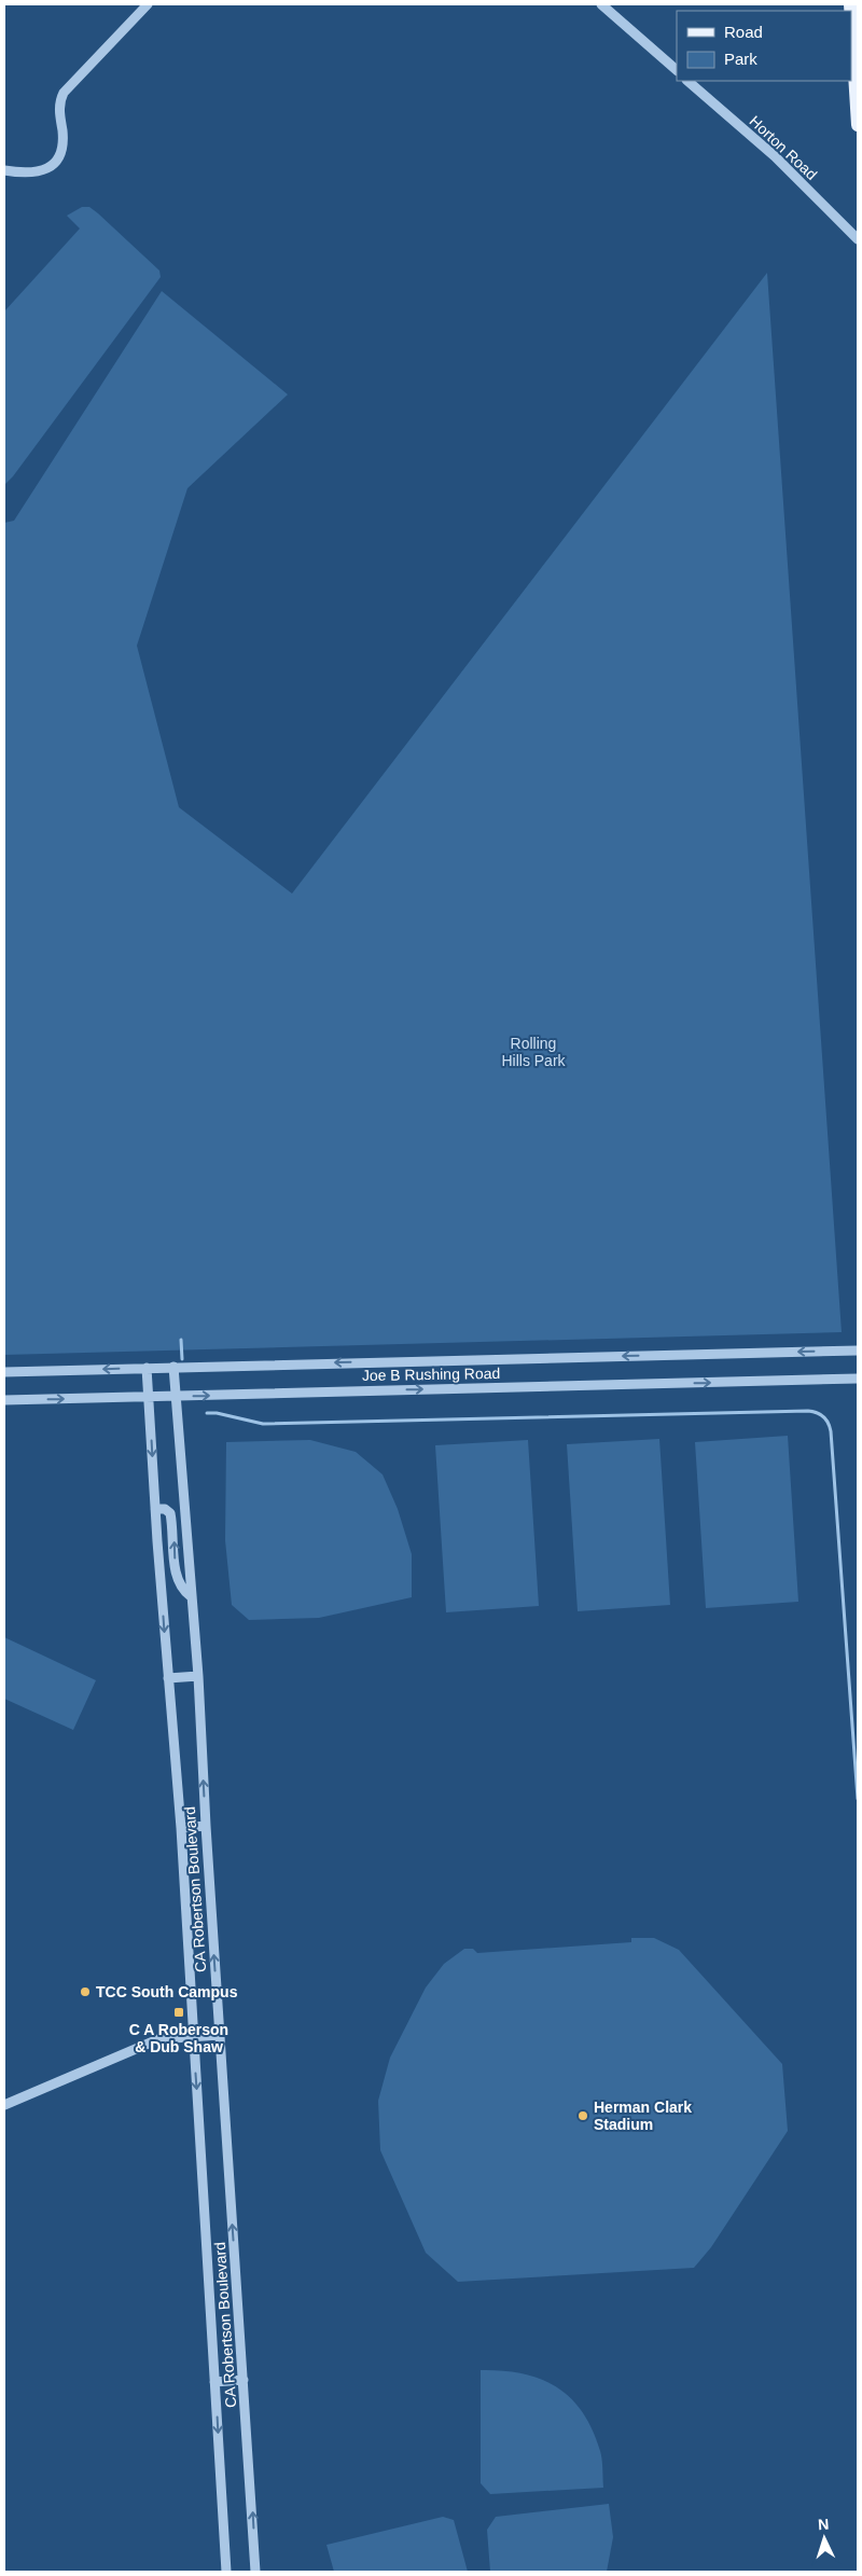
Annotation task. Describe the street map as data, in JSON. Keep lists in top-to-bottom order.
{
  "streets": {
    "street": ["Horton Road", "Joe B Rushing Road", "CA Robertson Boulevard"]
  },
  "crossings": [
    ["Joe B Rushing Road", "CA Robertson Boulevard"]
  ],
  "parks": ["Rolling Hills Park"],
  "places": {
    "other": ["TCC South Campus", "Herman Clark Stadium"],
    "transit": ["C A Roberson & Dub Shaw"]
  },
  "legend": ["Road", "Park"],
  "north": "top"
}
